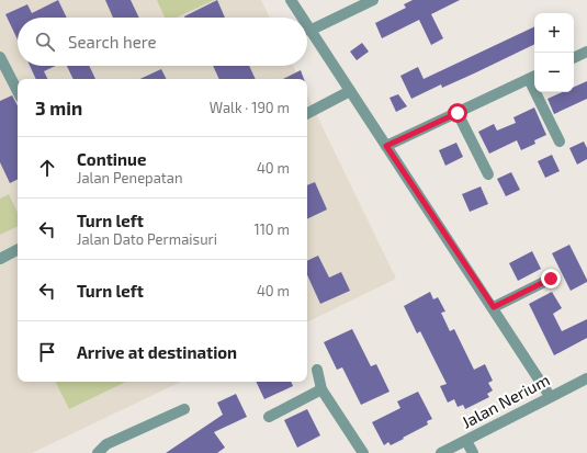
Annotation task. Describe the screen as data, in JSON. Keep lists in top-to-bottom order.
{
  "streets": {
    "street": ["Jalan Nerium"]
  },
  "page": {
    "map_buttons": ["+", "−"],
    "search": "Search here",
    "heading": ["3 min", "Walk · 190 m"],
    "list": [
      ["Continue", "Jalan Penepatan", "40 m"],
      ["Turn left", "Jalan Dato Permaisuri", "110 m"],
      ["Turn left", "40 m"],
      "Arrive at destination"
    ]
  }
}
